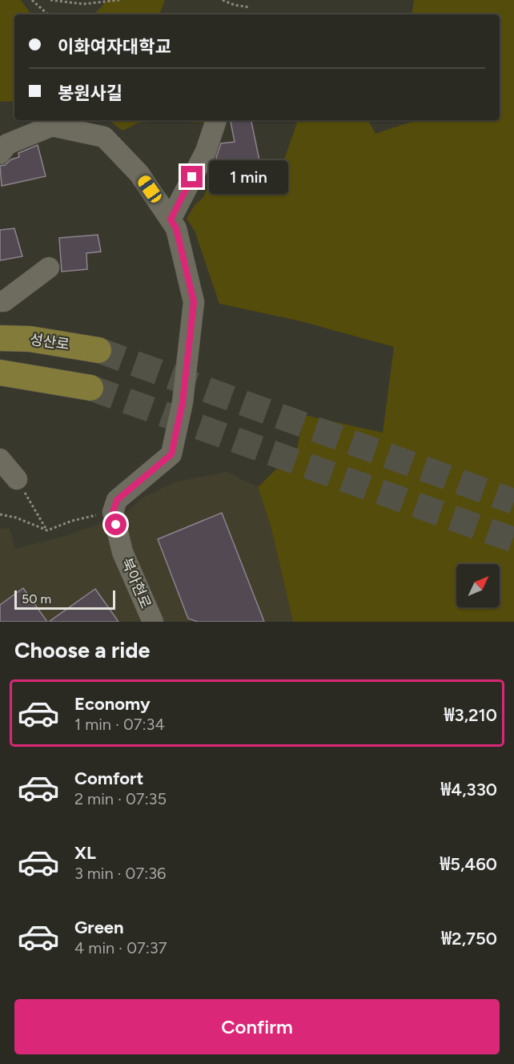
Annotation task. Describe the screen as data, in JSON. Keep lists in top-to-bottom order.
{
  "streets": {
    "main road": ["성산로"],
    "street": ["북아현로"]
  },
  "scale_bar": "50 m",
  "north": "top right",
  "page": {
    "banner": ["이화여자대학교", "봉원사길"],
    "bubble": "1 min",
    "scale": "50 m",
    "heading": "Choose a ride",
    "list": [
      {
        "name": "Economy",
        "note": "1 min · 07:34",
        "value": "₩3,210"
      },
      {
        "name": "Comfort",
        "note": "2 min · 07:35",
        "value": "₩4,330"
      },
      {
        "name": "XL",
        "note": "3 min · 07:36",
        "value": "₩5,460"
      },
      {
        "name": "Green",
        "note": "4 min · 07:37",
        "value": "₩2,750"
      }
    ],
    "buttons": "Confirm"
  }
}
